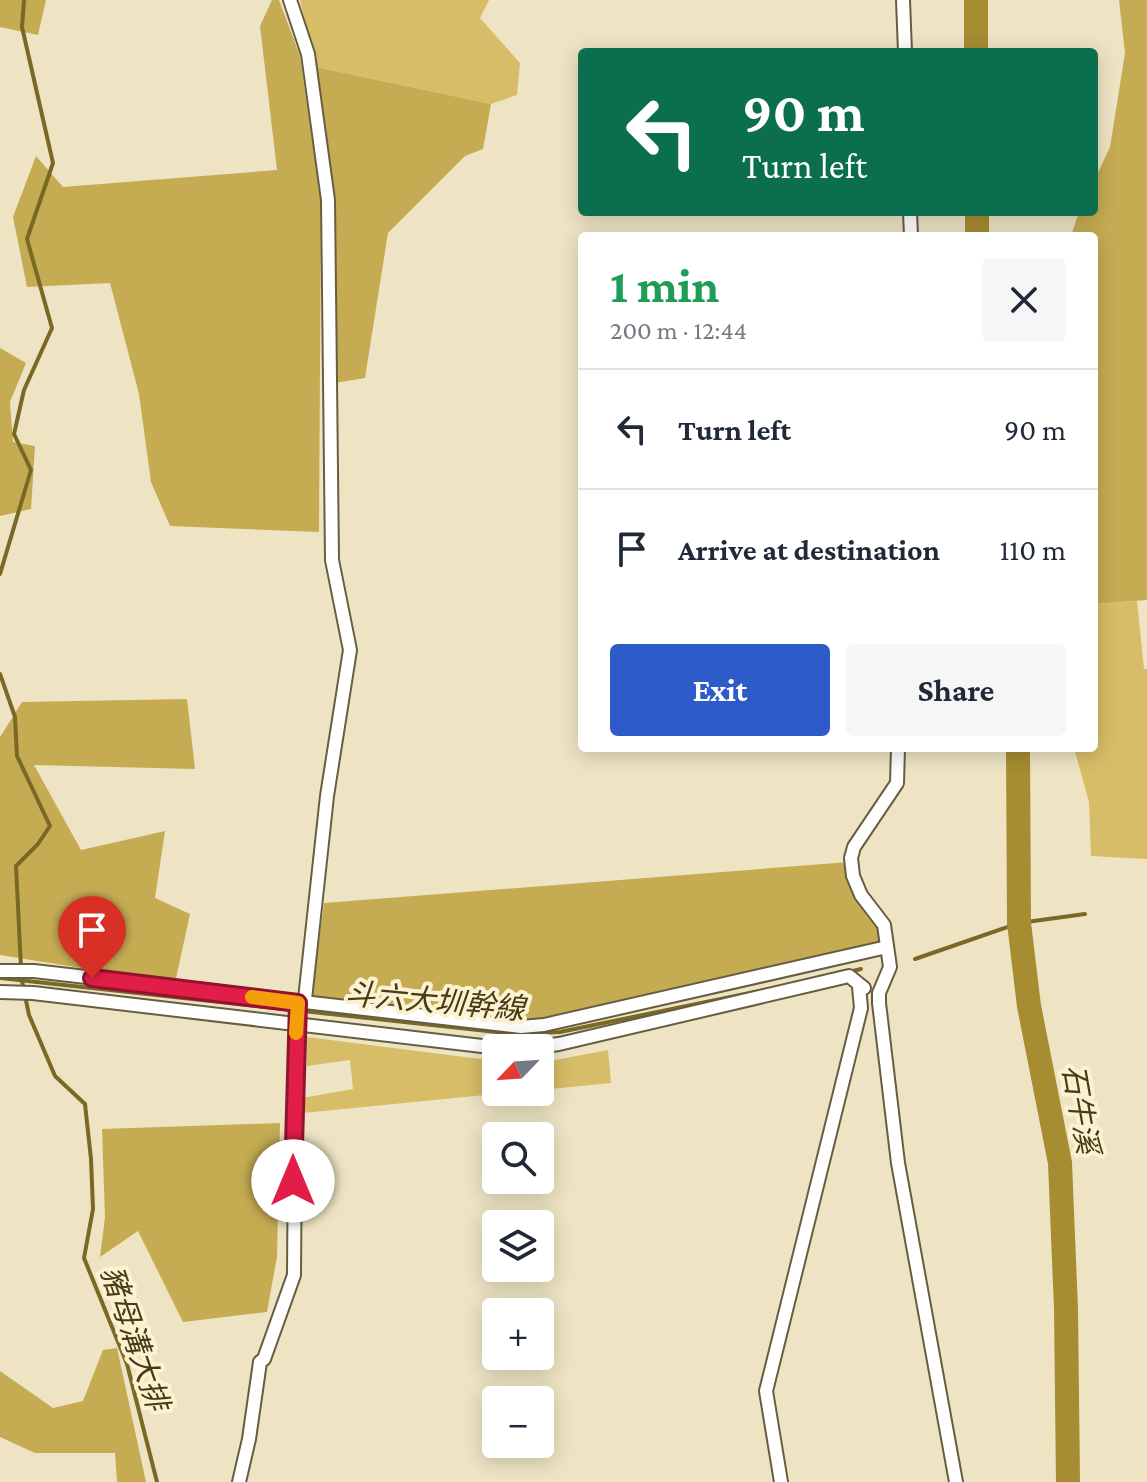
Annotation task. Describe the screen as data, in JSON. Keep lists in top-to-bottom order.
{
  "water": ["斗六大圳幹線", "石牛溪", "豬母溝大排"],
  "north": "bottom left",
  "page": {
    "turn": ["90 m", "Turn left"],
    "heading": ["1 min", "200 m · 12:44"],
    "list": [
      {
        "name": "Turn left",
        "value": "90 m"
      },
      {
        "name": "Arrive at destination",
        "value": "110 m"
      }
    ],
    "buttons": ["Exit", "Share"],
    "map_buttons": ["+", "−"]
  }
}
